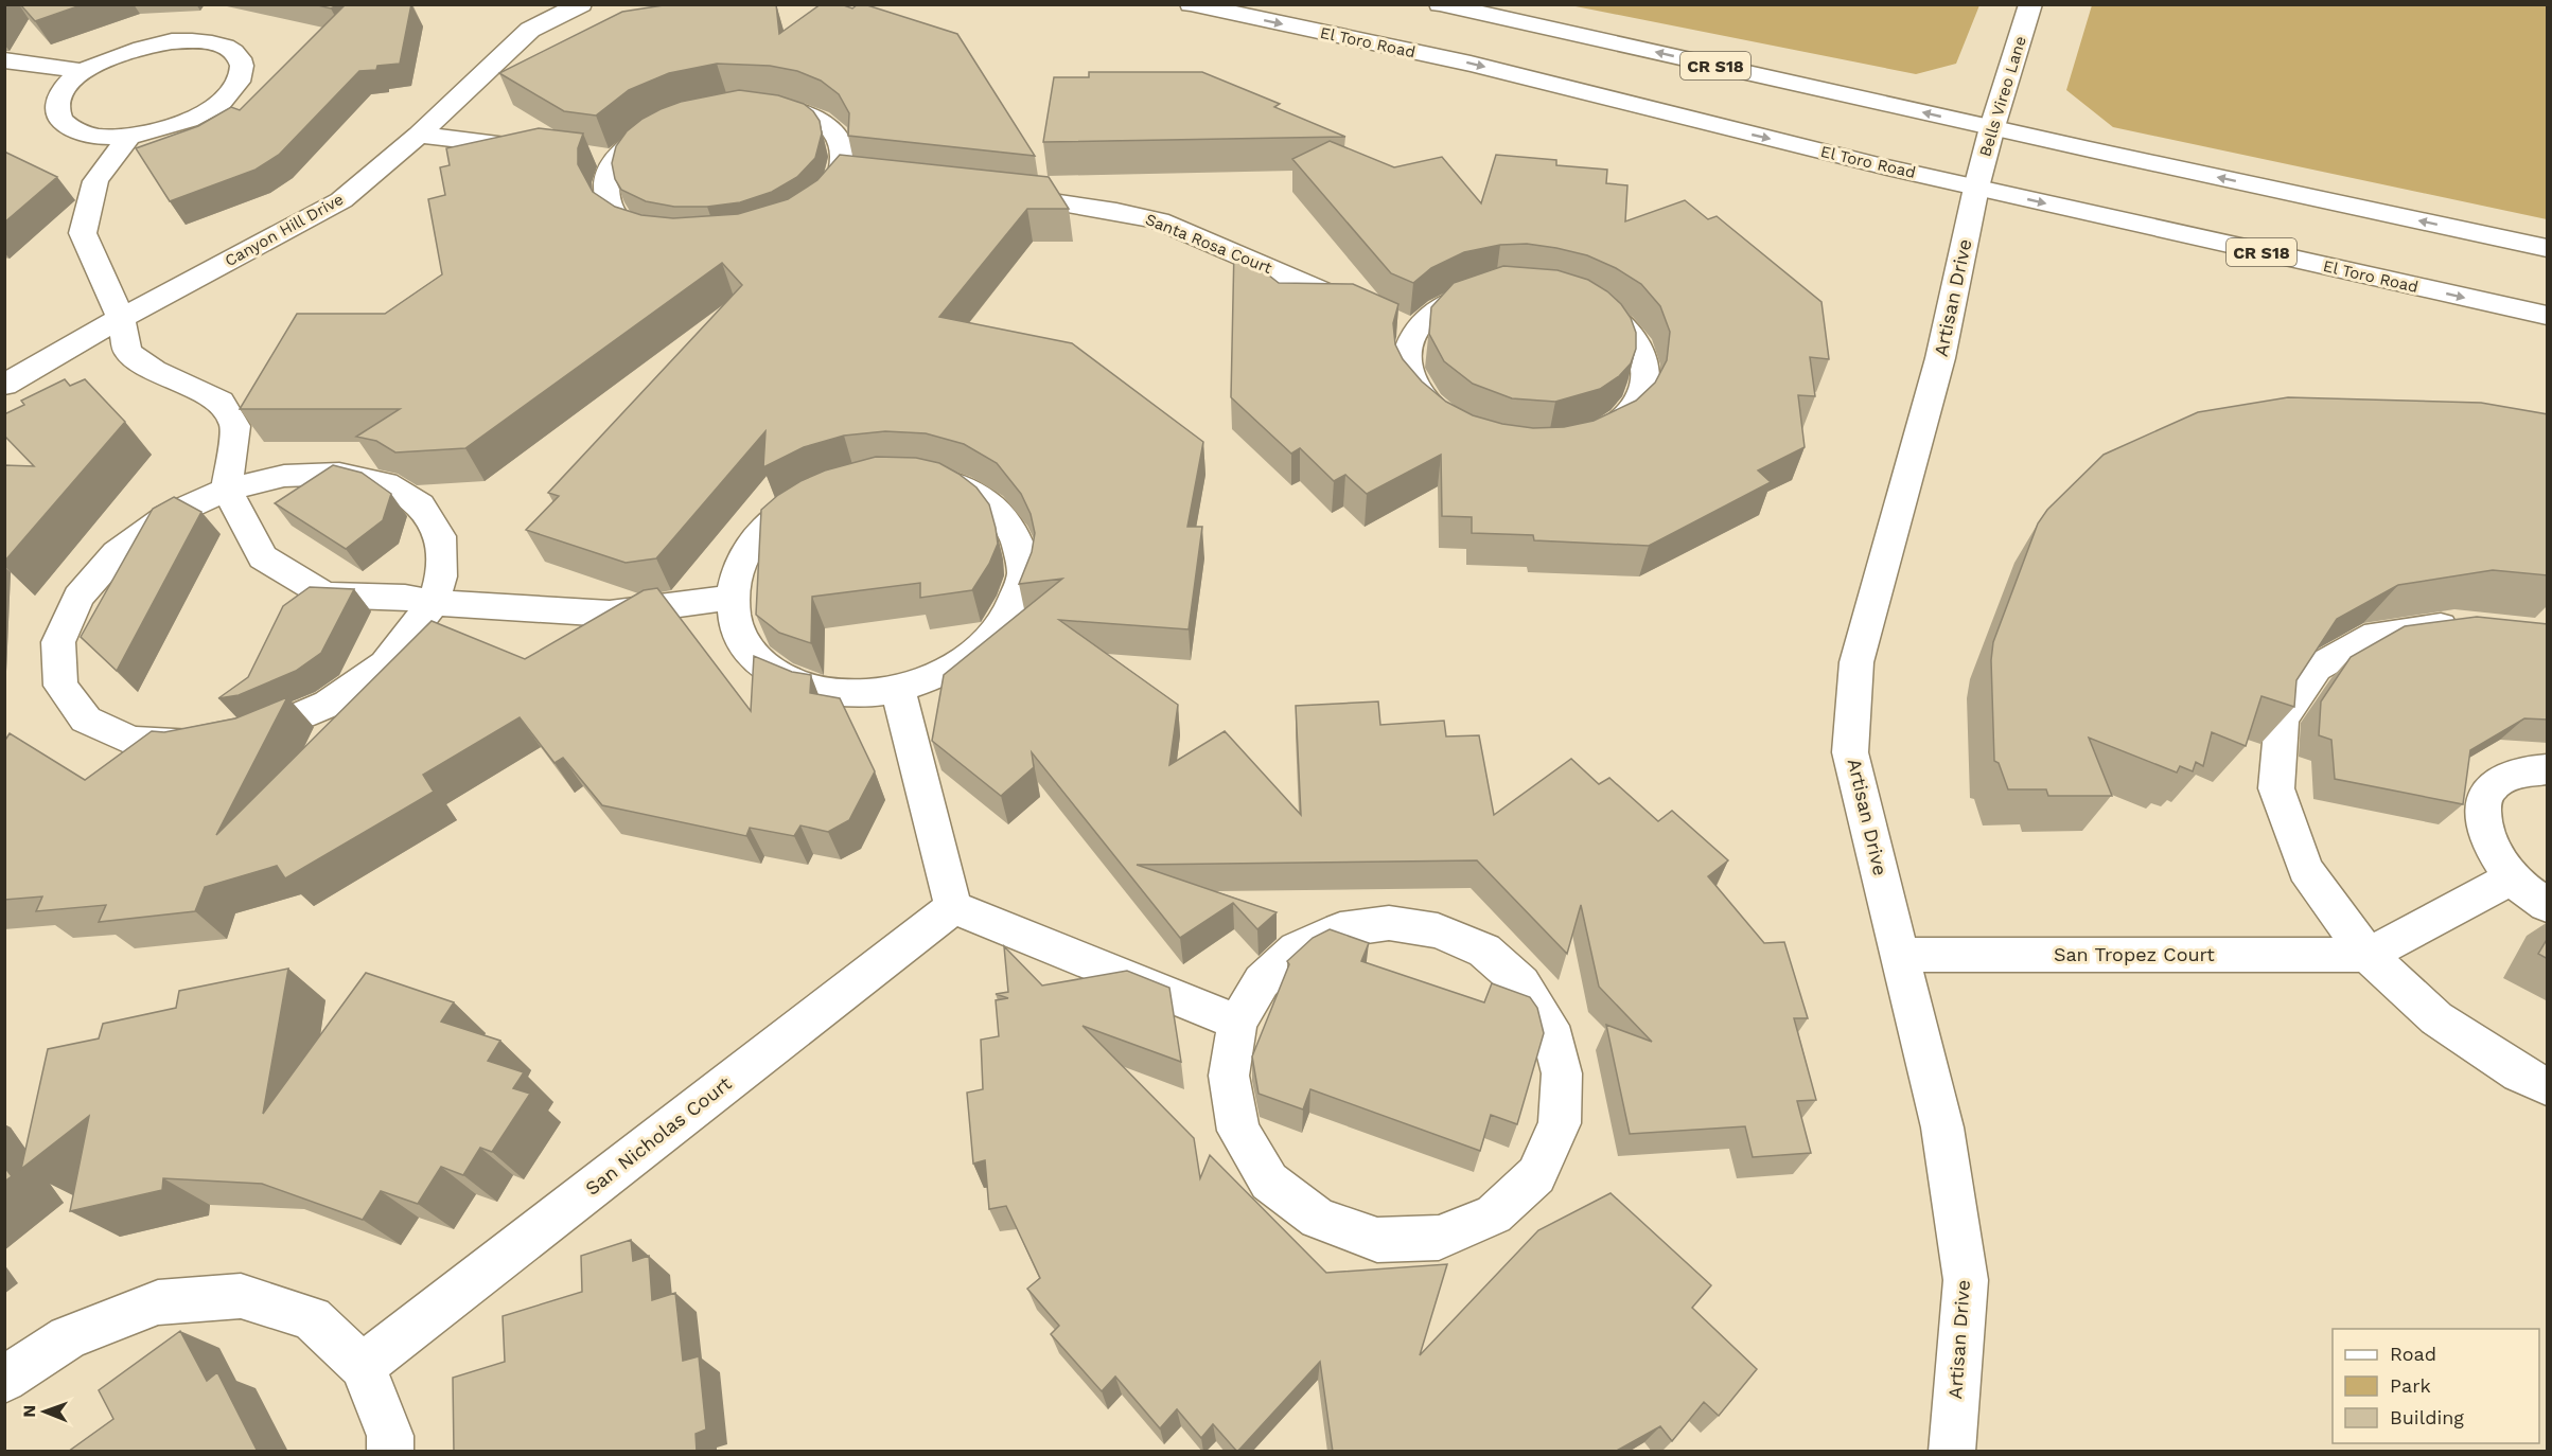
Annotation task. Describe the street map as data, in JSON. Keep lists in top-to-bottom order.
{
  "streets": {
    "street": [
      "El Toro Road",
      "CR S18",
      "Bells Vireo Lane",
      "Canyon Hill Drive",
      "Santa Rosa Court",
      "Artisan Drive",
      "San Tropez Court",
      "San Nicholas Court"
    ]
  },
  "crossings": [
    ["El Toro Road", "Bells Vireo Lane"],
    ["El Toro Road", "Artisan Drive"],
    ["CR S18", "Bells Vireo Lane"],
    ["Bells Vireo Lane", "Artisan Drive"],
    ["Artisan Drive", "San Tropez Court"]
  ],
  "legend": ["Road", "Park", "Building"],
  "north": "left"
}
